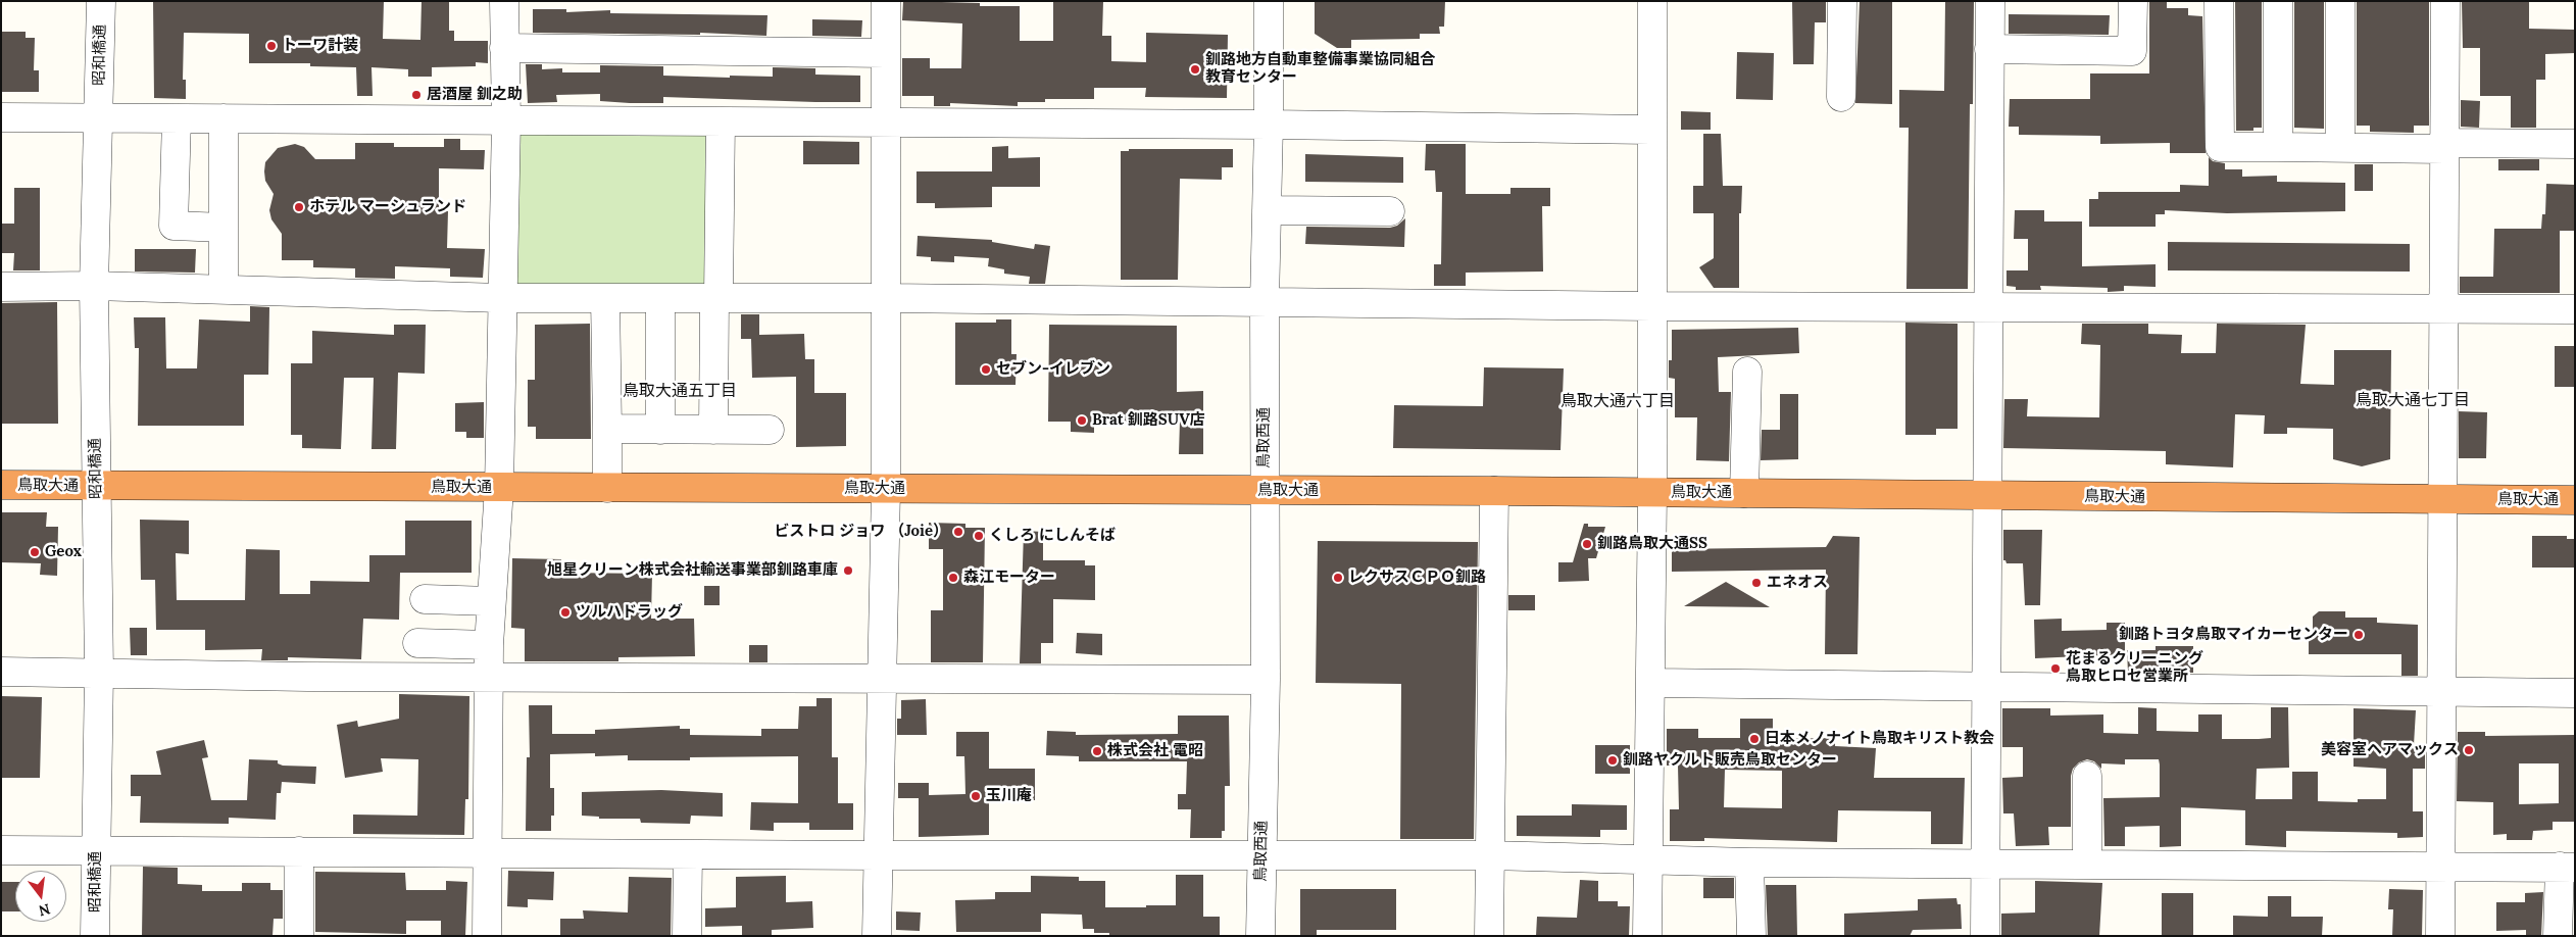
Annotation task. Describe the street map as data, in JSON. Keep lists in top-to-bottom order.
{
  "streets": {
    "highway": ["鳥取大通"],
    "street": ["昭和橋通", "鳥取西通"]
  },
  "crossings": [
    ["昭和橋通", "鳥取大通"],
    ["鳥取西通", "鳥取大通"]
  ],
  "districts": ["鳥取大通五丁目", "鳥取大通七丁目", "鳥取大通六丁目"],
  "places": [
    "トーワ計装",
    "釧路地方自動車整備事業協同組合 教育センター",
    "居酒屋 釧之助",
    "ホテル マーシュランド",
    "セブン-イレブン",
    "Brat 釧路SUV店",
    "ビストロ ジョワ （Joie）",
    "くしろ にしんそば",
    "釧路鳥取大通SS",
    "Geox",
    "旭星クリーン株式会社輸送事業部釧路車庫",
    "森江モーター",
    "レクサスＣＰＯ釧路",
    "エネオス",
    "ツルハドラッグ",
    "釧路トヨタ鳥取マイカーセンター",
    "花まるクリーニング 鳥取ヒロセ営業所",
    "日本メノナイト鳥取キリスト教会",
    "美容室ヘアマックス",
    "株式会社 電昭",
    "釧路ヤクルト販売鳥取センター",
    "玉川庵"
  ],
  "north": "bottom"
}
